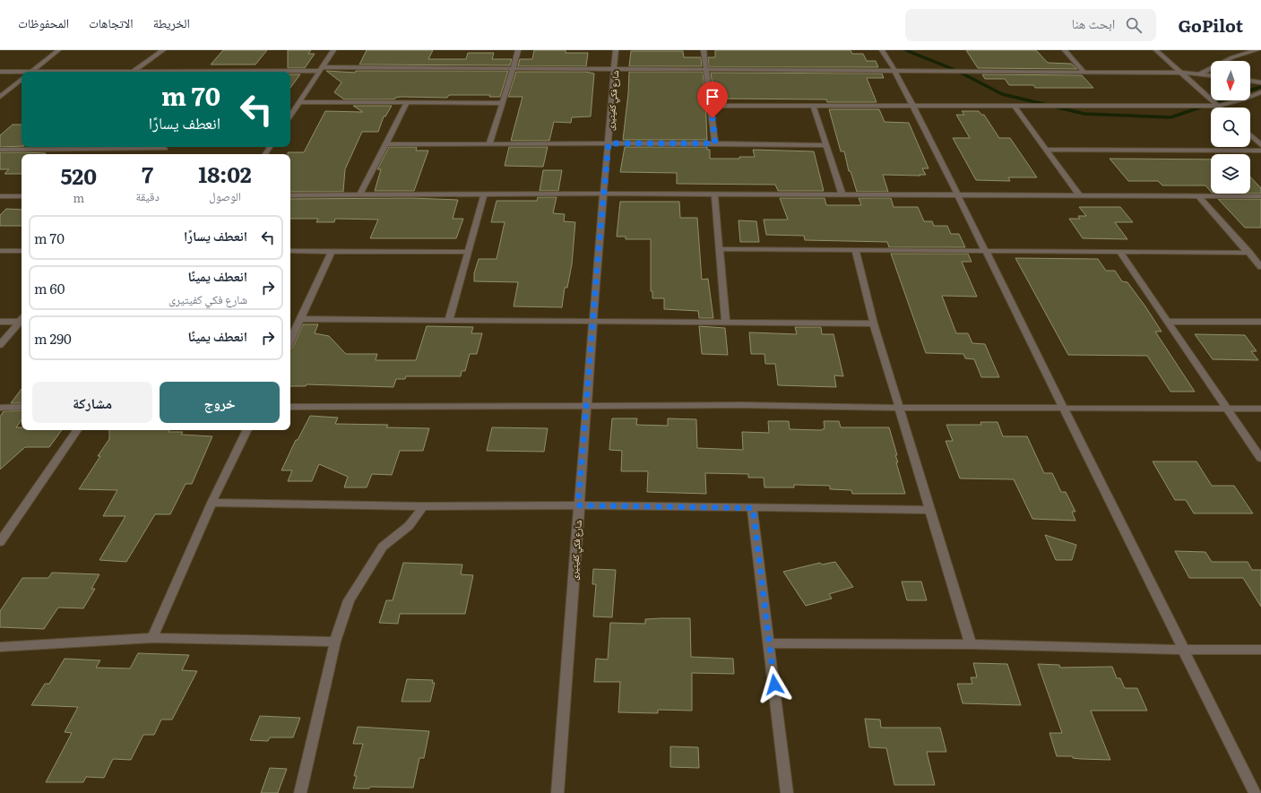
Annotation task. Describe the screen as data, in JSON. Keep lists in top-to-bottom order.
{
  "streets": {
    "street": ["شارع فكي كفيتيرى"]
  },
  "north": "bottom",
  "page": {
    "header": "GoPilot",
    "search": "ابحث هنا",
    "nav": ["الخريطة", "الاتجاهات", "المحفوظات"],
    "turn": ["70 m", "انعطف يسارًا"],
    "eta": [
      "18:02",
      "الوصول",
      "7",
      "دقيقة",
      "520",
      "m"
    ],
    "list": [
      {
        "name": "انعطف يسارًا",
        "value": "70 m"
      },
      {
        "name": "انعطف يمينًا",
        "note": "شارع فكي كفيتيرى",
        "value": "60 m"
      },
      {
        "name": "انعطف يمينًا",
        "value": "290 m"
      }
    ],
    "buttons": ["خروج", "مشاركة"]
  }
}
